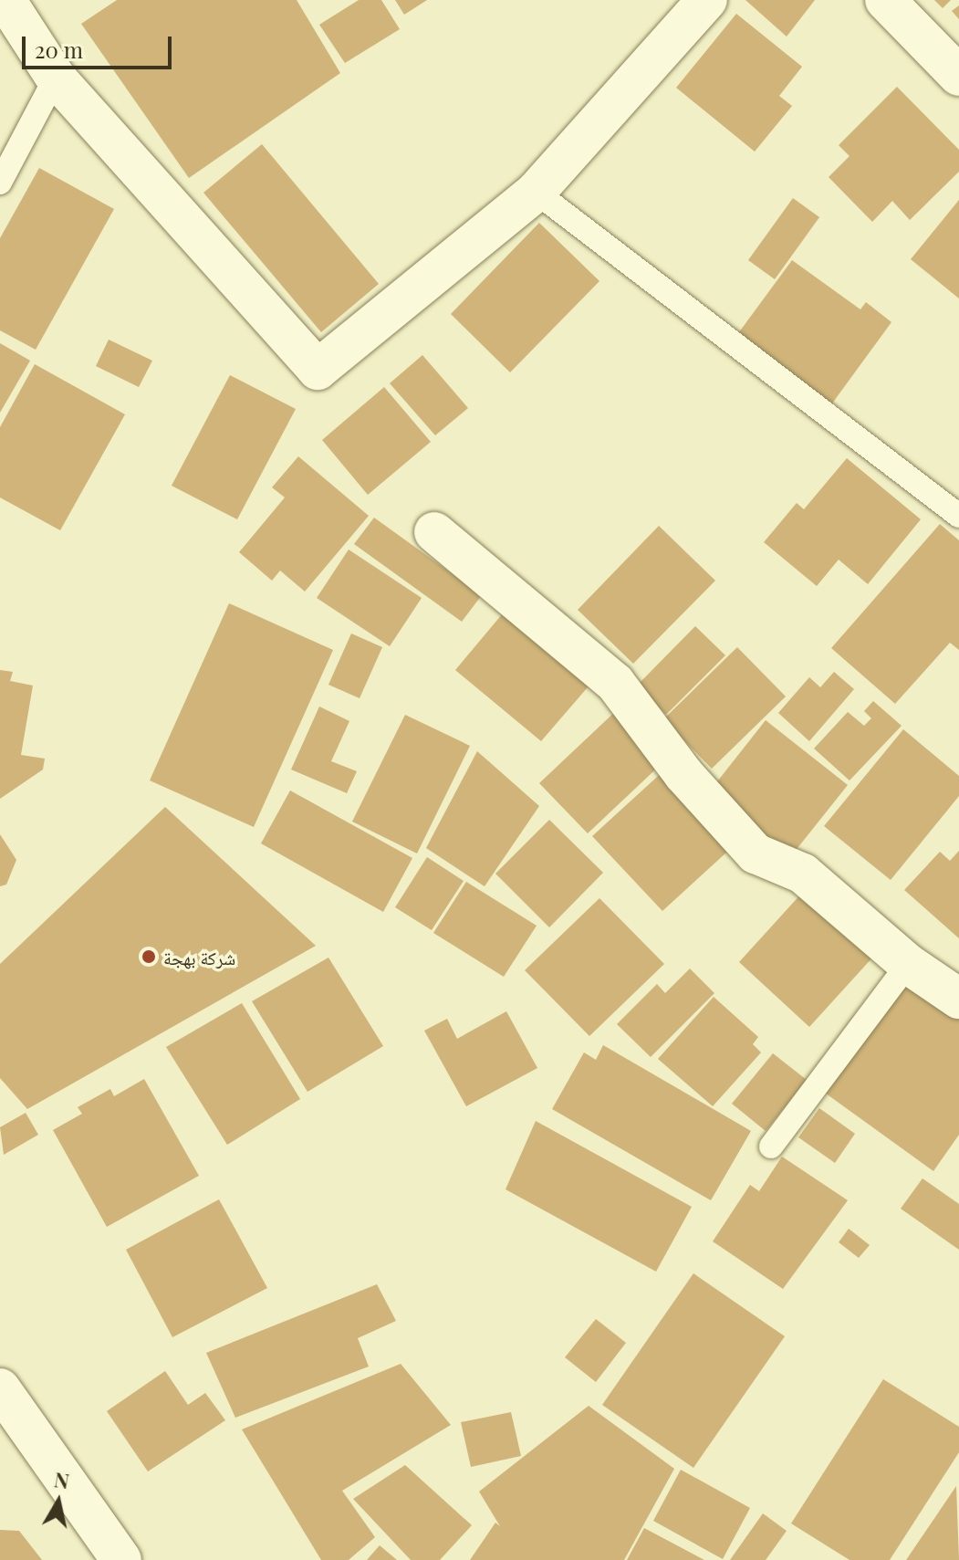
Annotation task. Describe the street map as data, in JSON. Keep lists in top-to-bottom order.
{
  "places": ["شركة بهجة"],
  "scale_bar": "20 m",
  "north": "top"
}
